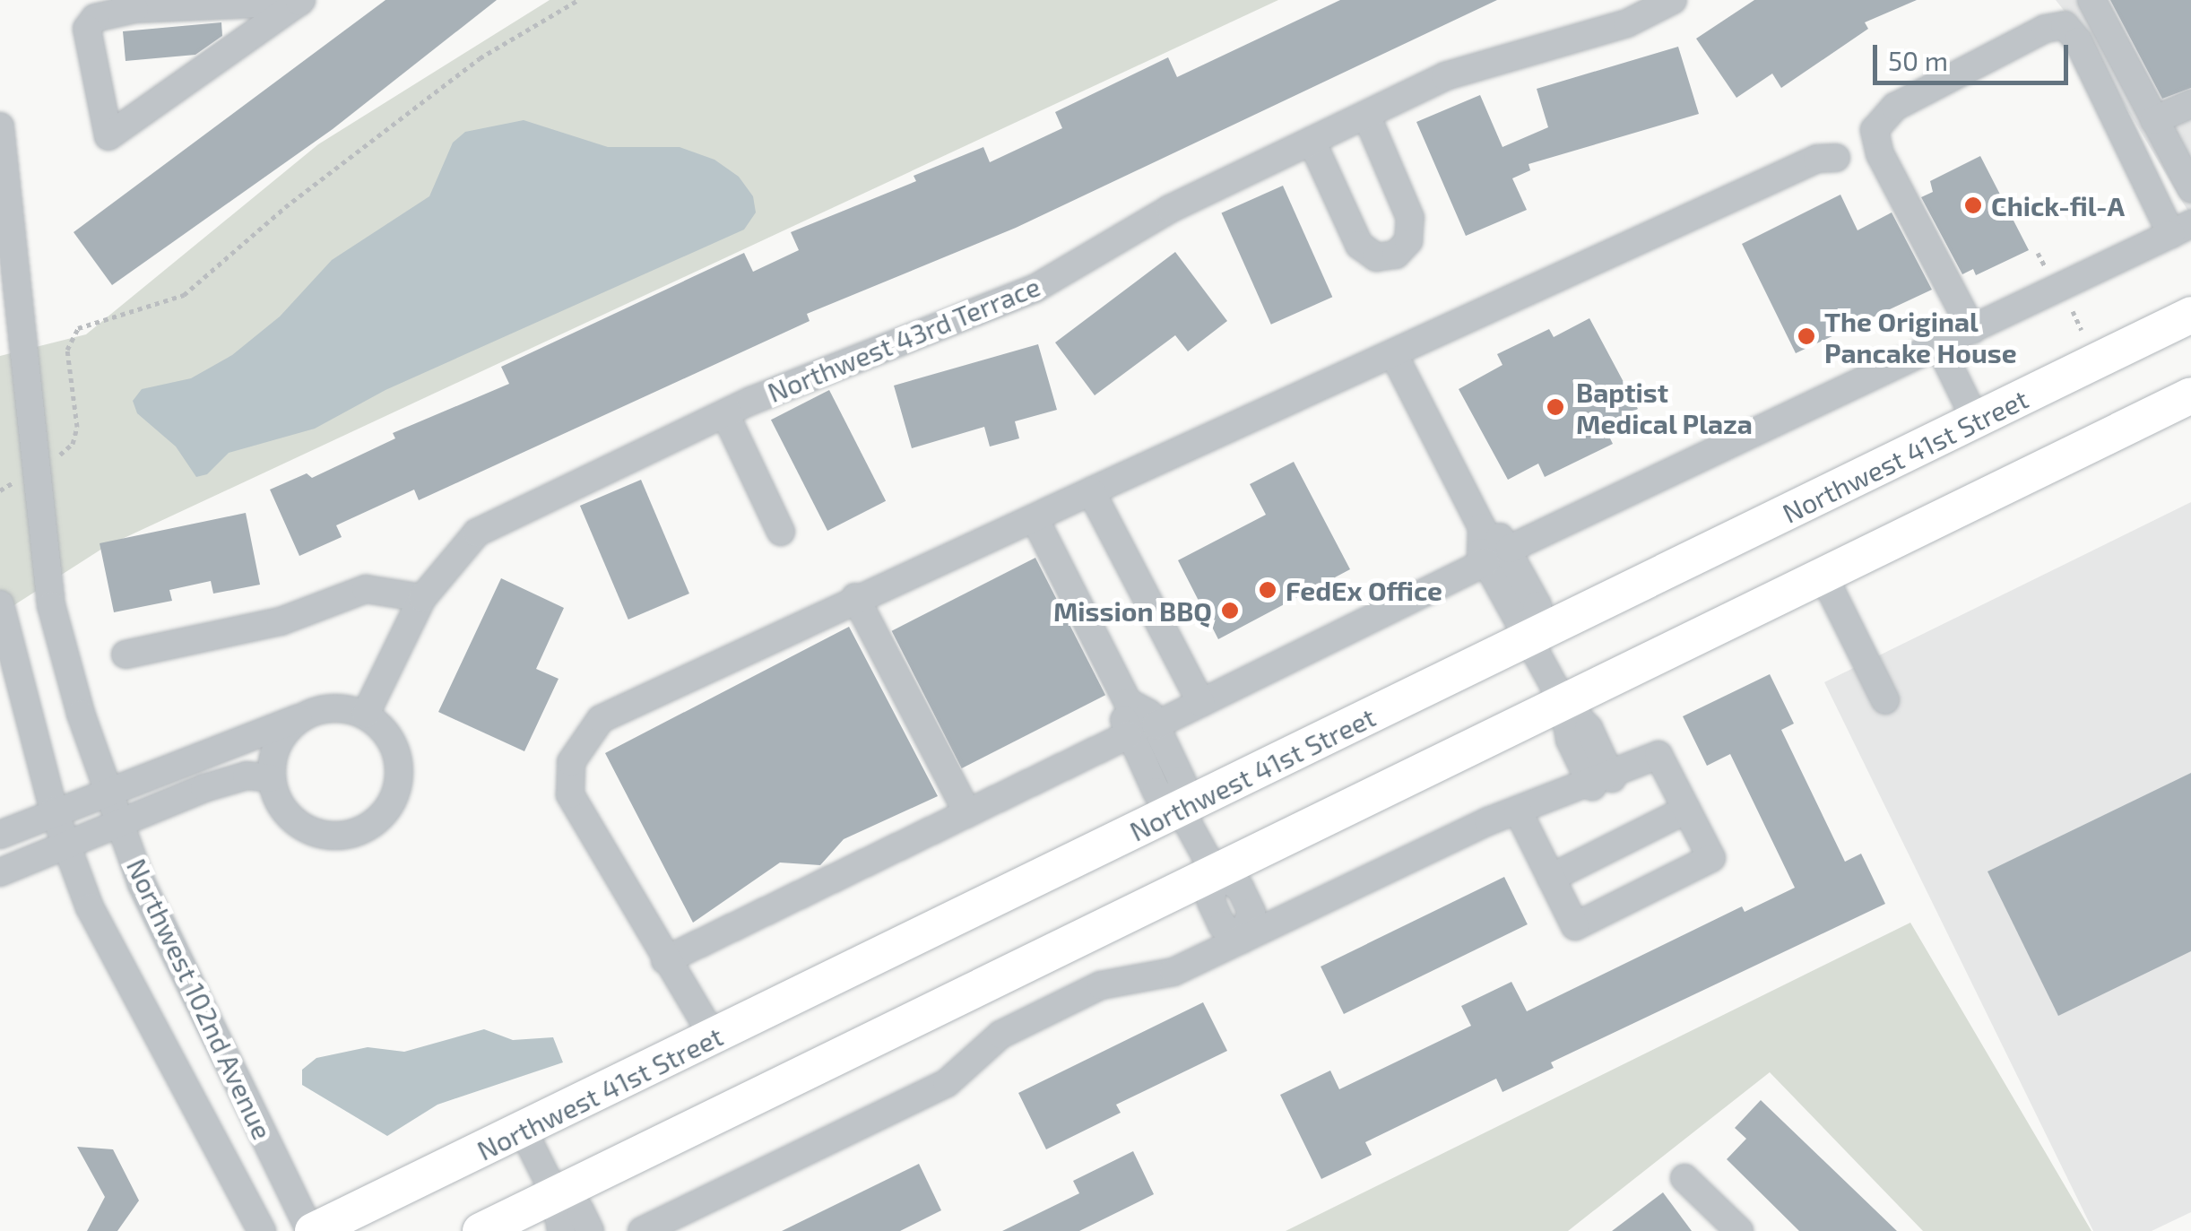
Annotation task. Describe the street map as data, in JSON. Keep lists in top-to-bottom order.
{
  "streets": {
    "main road": ["Northwest 41st Street"],
    "street": ["Northwest 43rd Terrace", "Northwest 102nd Avenue"]
  },
  "crossings": [
    ["Northwest 41st Street", "Northwest 102nd Avenue"]
  ],
  "places": [
    "Chick-fil-A",
    "The Original Pancake House",
    "Baptist Medical Plaza",
    "FedEx Office",
    "Mission BBQ"
  ],
  "scale_bar": "50 m"
}
